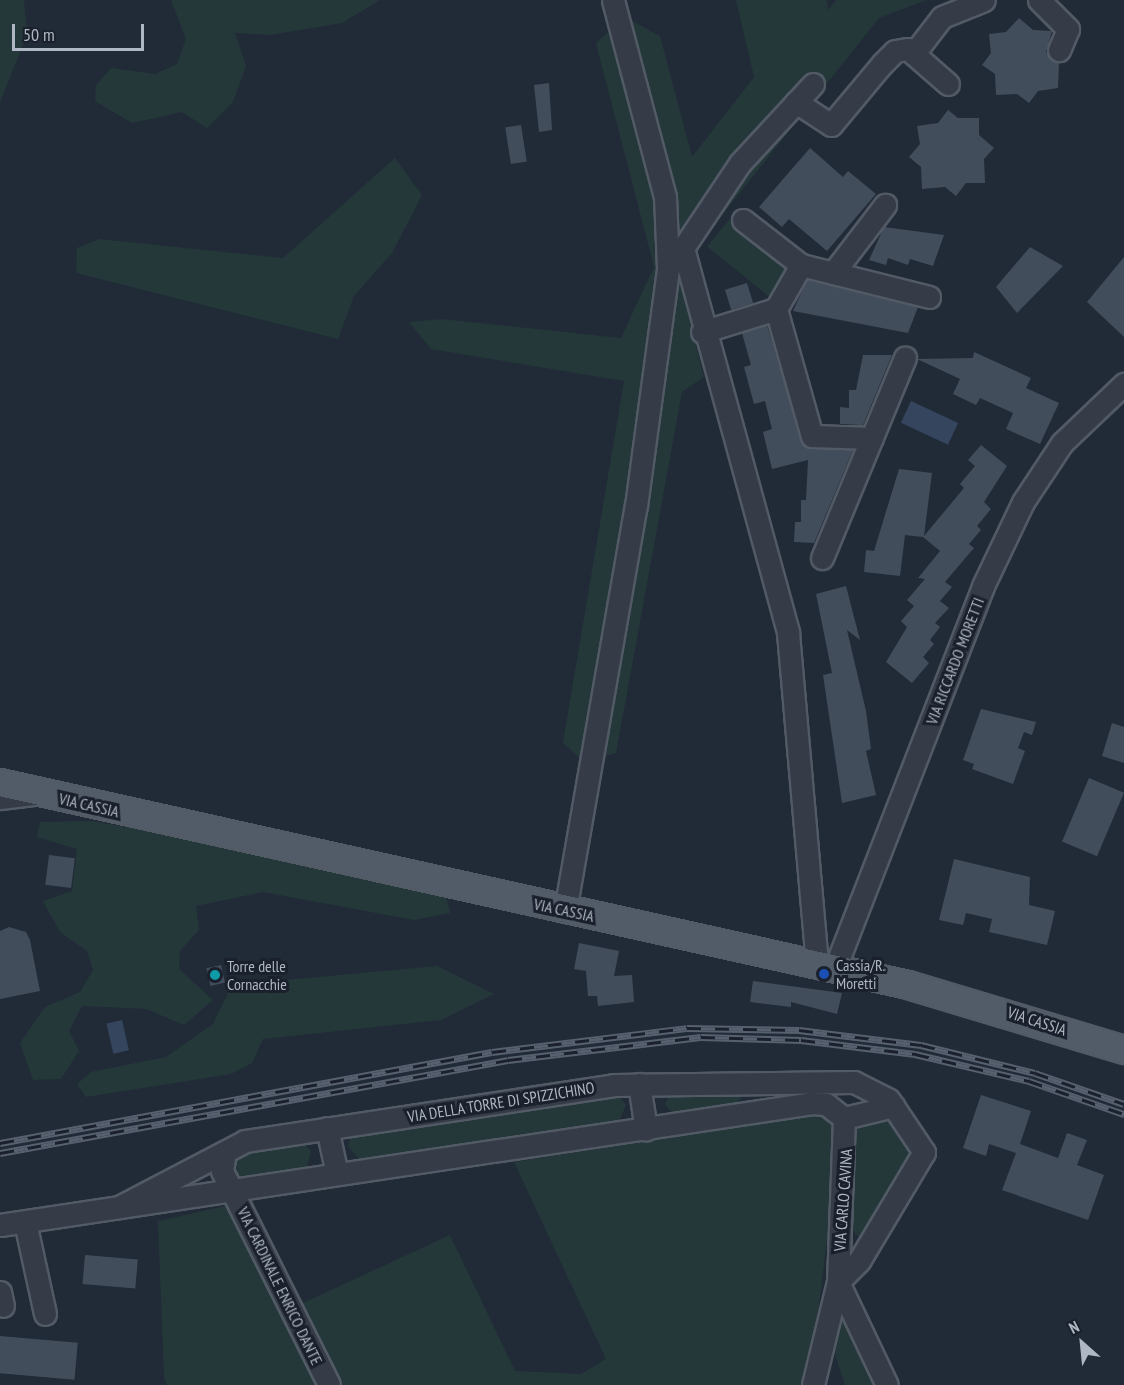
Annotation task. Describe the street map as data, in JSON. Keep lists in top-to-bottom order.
{
  "streets": {
    "main road": ["VIA CASSIA"],
    "street": [
      "VIA RICCARDO MORETTI",
      "VIA DELLA TORRE DI SPIZZICHINO",
      "VIA CARLO CAVINA",
      "VIA CARDINALE ENRICO DANTE"
    ]
  },
  "crossings": [
    ["VIA RICCARDO MORETTI", "VIA CASSIA"],
    ["VIA DELLA TORRE DI SPIZZICHINO", "VIA CARLO CAVINA"],
    ["VIA DELLA TORRE DI SPIZZICHINO", "VIA CARDINALE ENRICO DANTE"]
  ],
  "places": ["Cassia/R. Moretti", "Torre delle Cornacchie"],
  "scale_bar": "50 m",
  "north": "top left"
}
